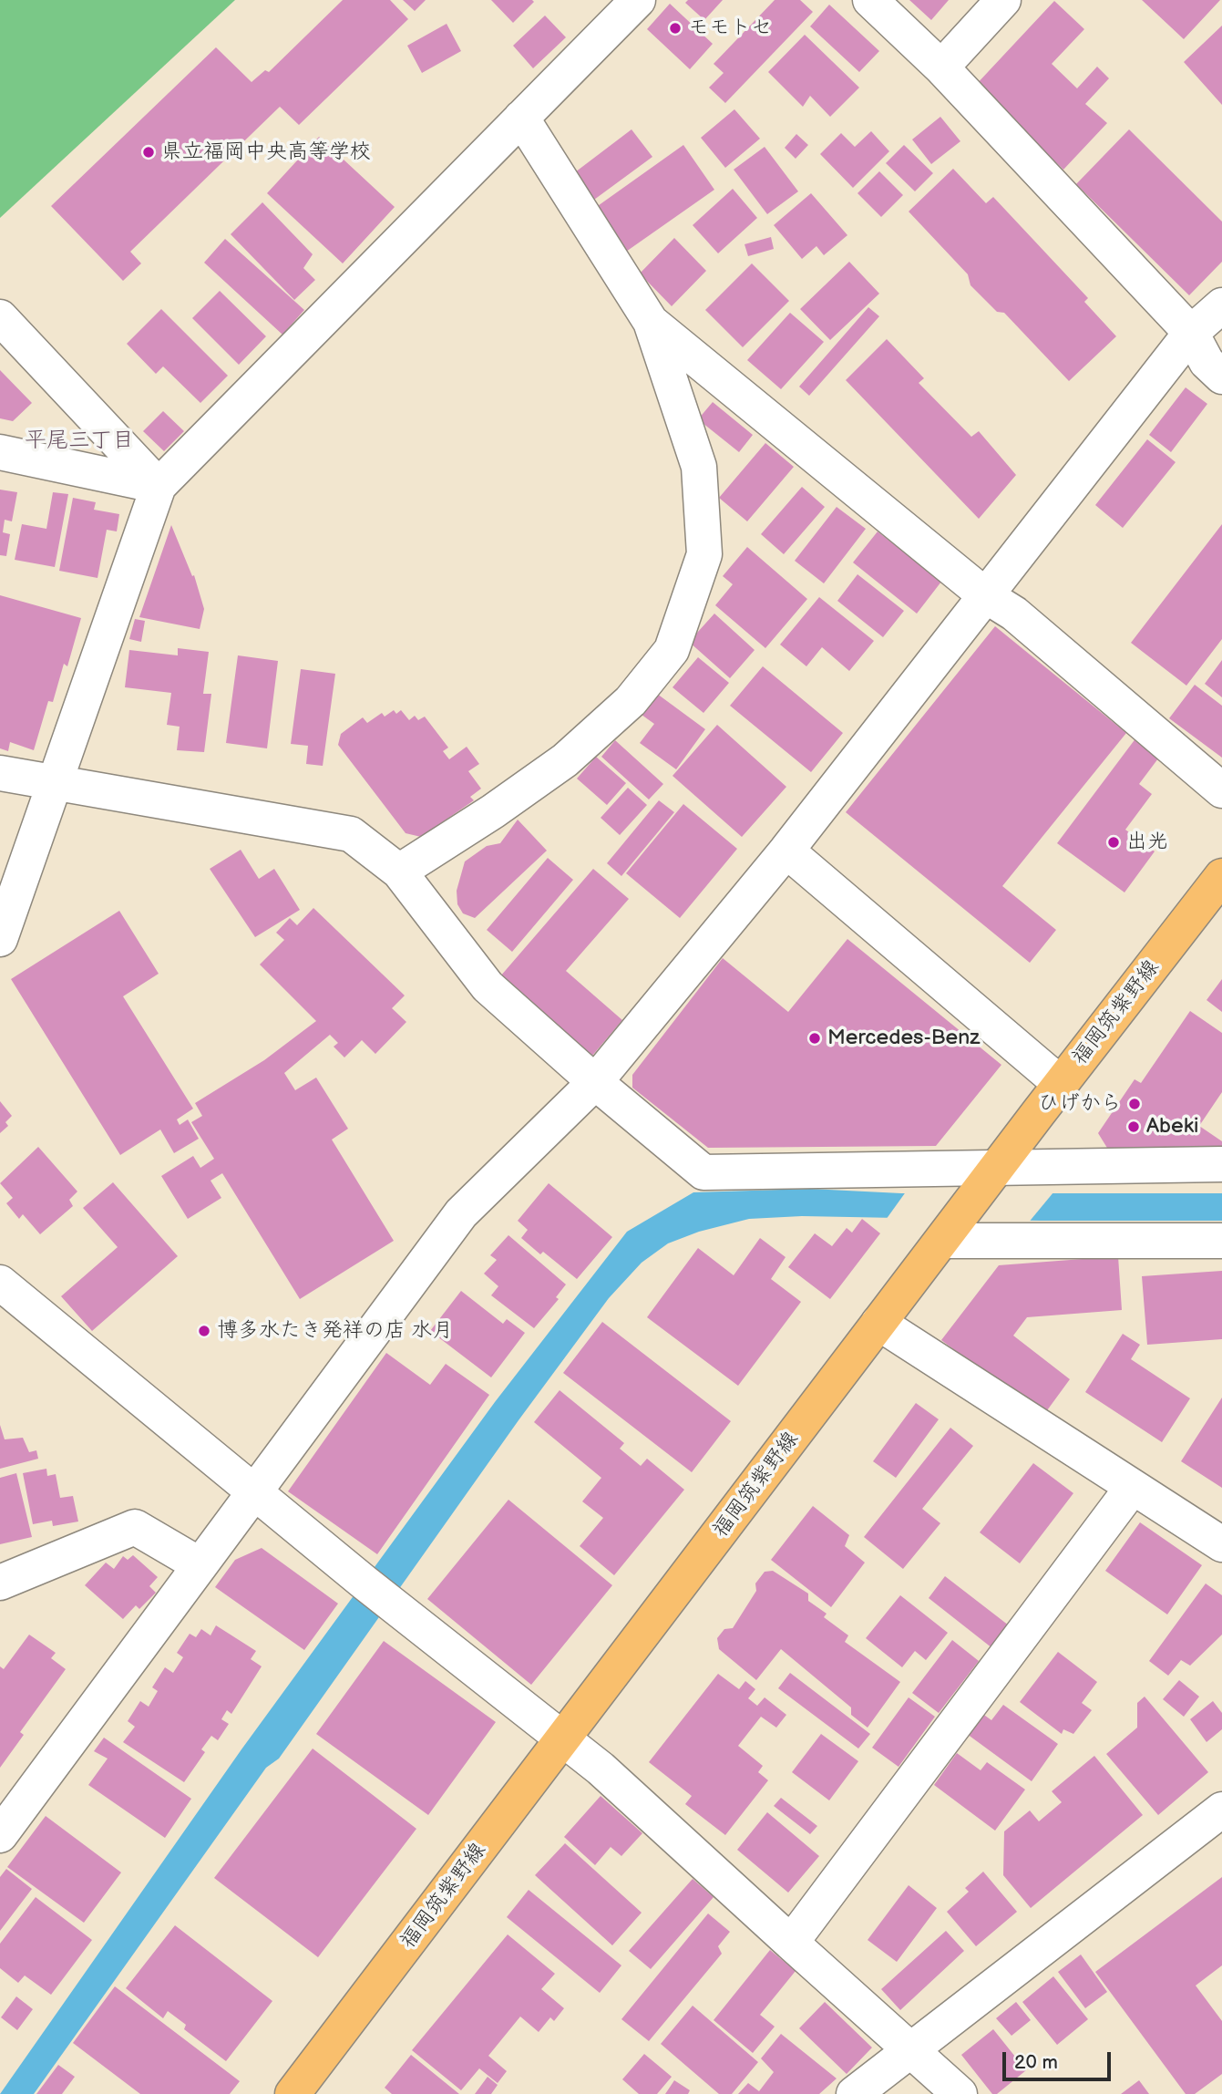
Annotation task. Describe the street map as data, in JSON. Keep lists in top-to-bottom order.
{
  "streets": {
    "main road": ["福岡筑紫野線"]
  },
  "districts": ["平尾三丁目"],
  "places": [
    "モモトセ",
    "県立福岡中央高等学校",
    "出光",
    "Mercedes-Benz",
    "ひげから",
    "Abeki",
    "博多水たき発祥の店 水月"
  ],
  "scale_bar": "20 m"
}
